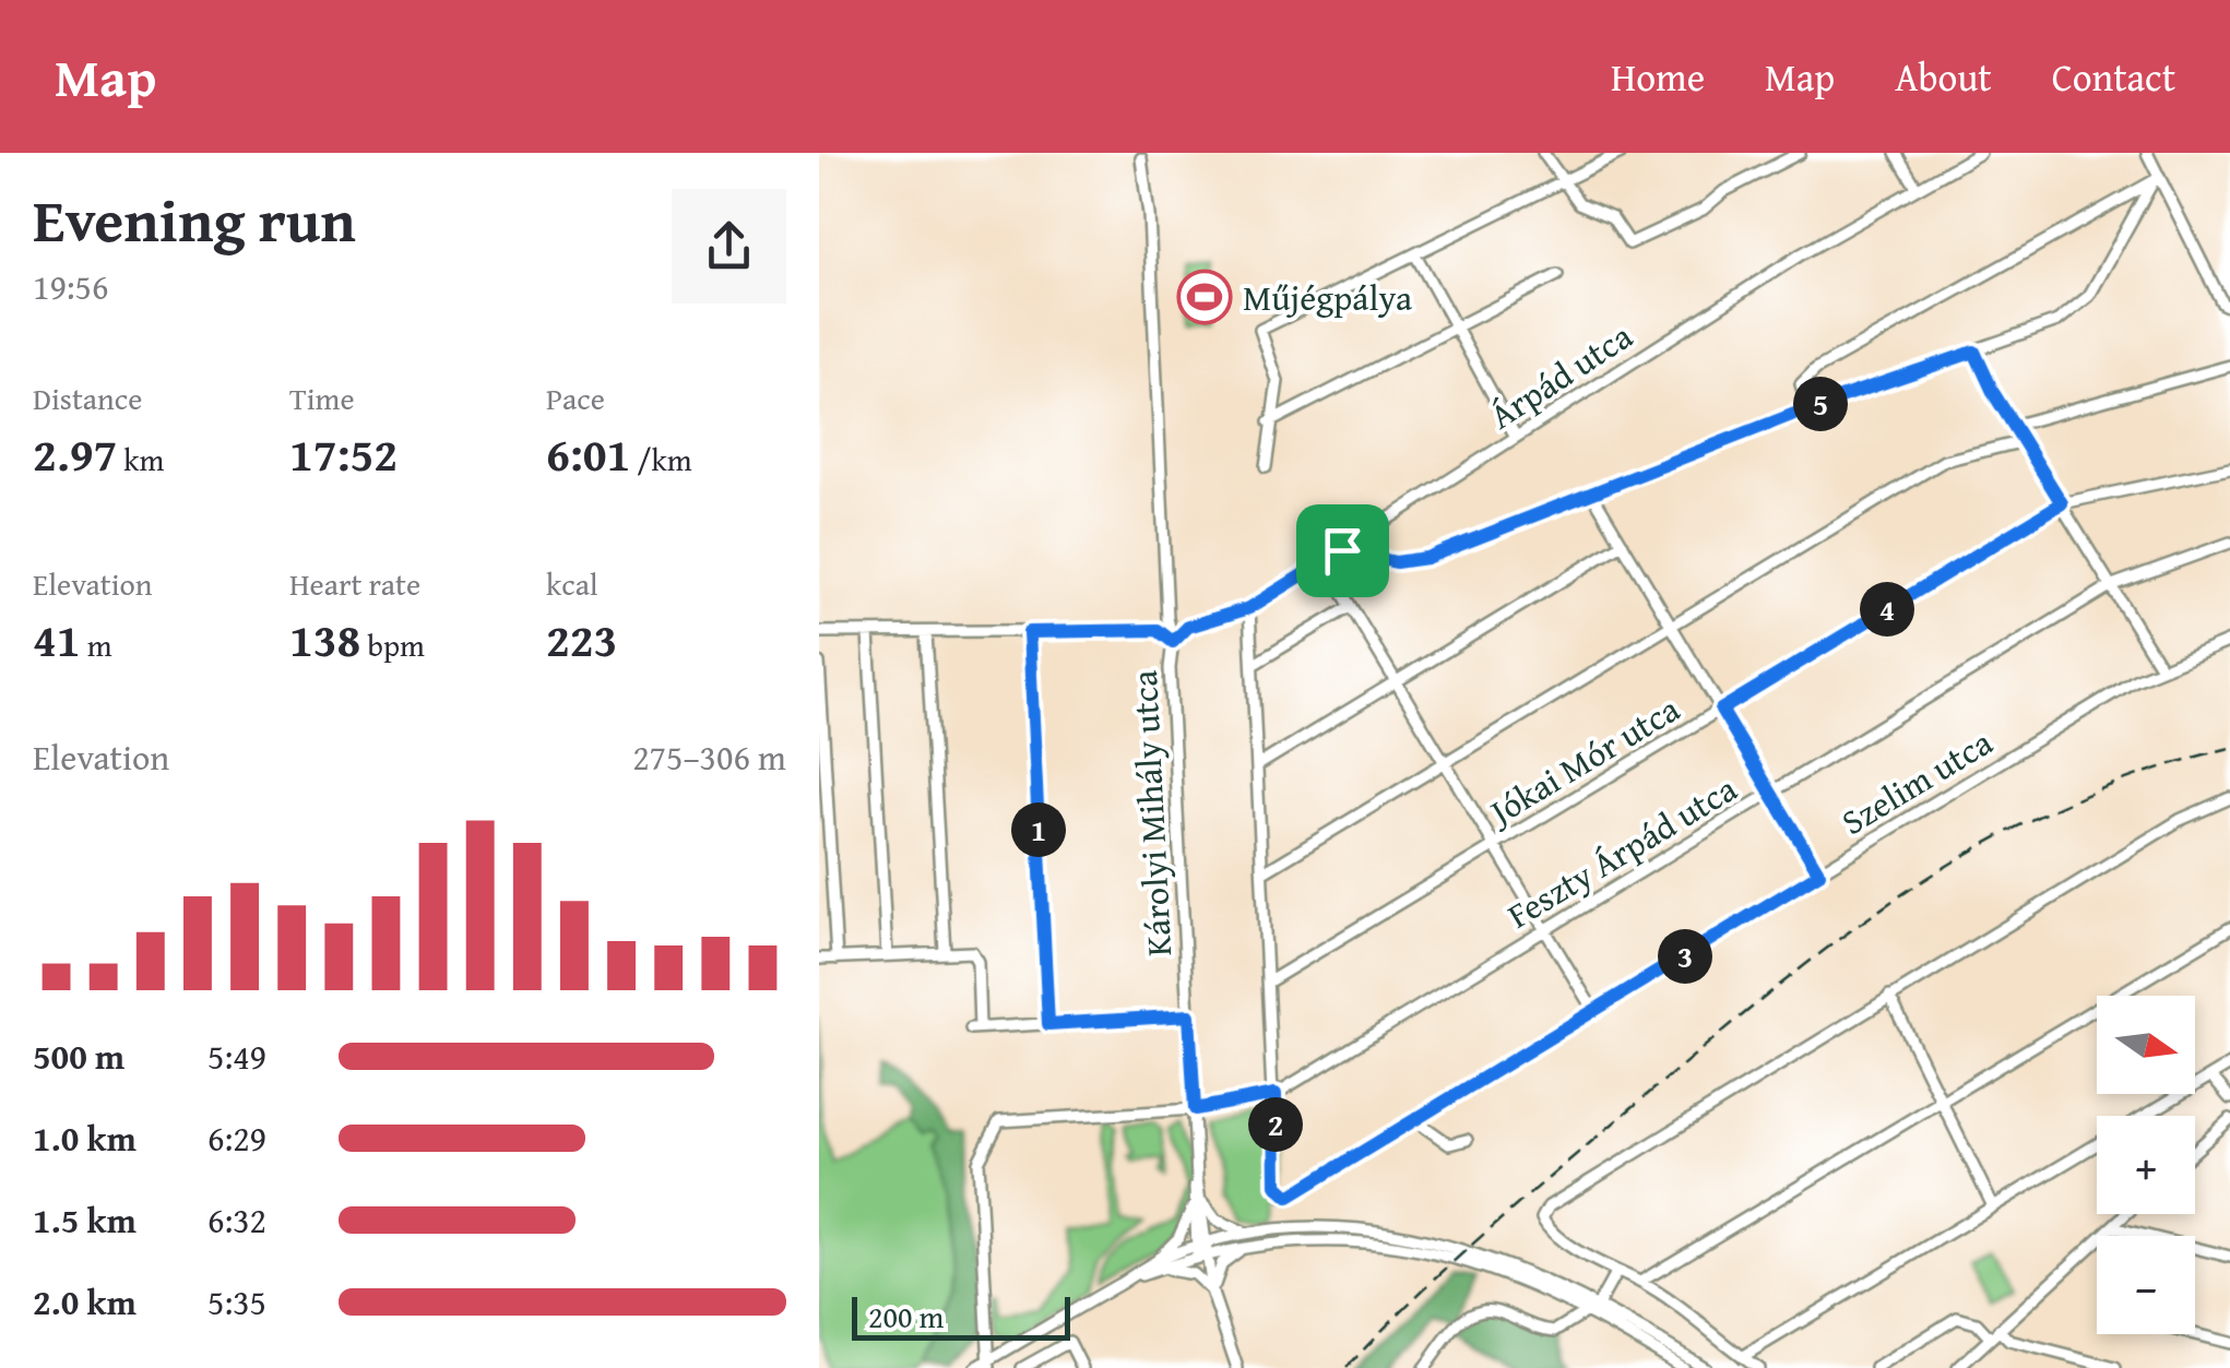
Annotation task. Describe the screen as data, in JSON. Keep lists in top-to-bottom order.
{
  "streets": {
    "street": [
      "Árpád utca",
      "Jókai Mór utca",
      "Szelim utca",
      "Károlyi Mihály utca",
      "Feszty Árpád utca"
    ]
  },
  "crossings": [
    ["Árpád utca", "Károlyi Mihály utca"],
    ["Szelim utca", "Feszty Árpád utca"]
  ],
  "places": {
    "sports": ["Műjégpálya"]
  },
  "scale_bar": "200 m",
  "north": "right",
  "page": {
    "header": "Map",
    "nav": [
      "Home",
      "Map",
      "About",
      "Contact"
    ],
    "heading": ["Evening run", "19:56"],
    "stats": [
      ["Distance", "2.97 km"],
      ["Time", "17:52"],
      ["Pace", "6:01 /km"],
      ["Elevation", "41 m"],
      ["Heart rate", "138 bpm"],
      ["kcal", "223"]
    ],
    "pins": [
      "5",
      "4",
      "1",
      "3",
      "2"
    ],
    "chart": ["Elevation", "275–306 m"],
    "map_buttons": ["+", "−"],
    "list": [
      {
        "name": "500 m",
        "note": "5:49"
      },
      {
        "name": "1.0 km",
        "note": "6:29"
      },
      {
        "name": "1.5 km",
        "note": "6:32"
      },
      {
        "name": "2.0 km",
        "note": "5:35"
      }
    ],
    "scale": "200 m"
  }
}
